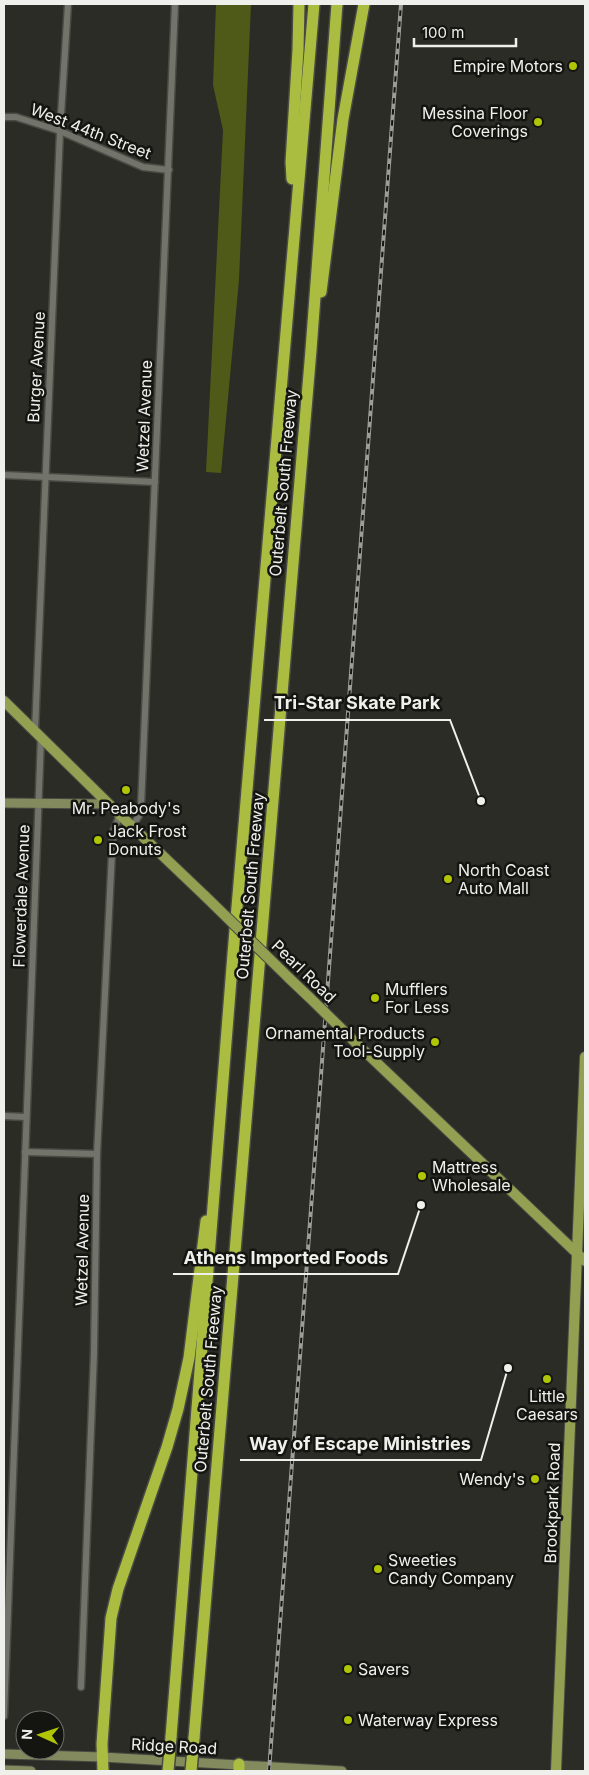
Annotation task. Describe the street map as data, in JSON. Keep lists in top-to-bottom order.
{
  "streets": {
    "highway": ["Outerbelt South Freeway"],
    "main road": ["Pearl Road", "Brookpark Road", "Ridge Road"],
    "street": [
      "West 44th Street",
      "Burger Avenue",
      "Wetzel Avenue",
      "Flowerdale Avenue"
    ]
  },
  "crossings": [
    ["West 44th Street", "Burger Avenue"],
    ["West 44th Street", "Wetzel Avenue"],
    ["Burger Avenue", "Flowerdale Avenue"],
    ["Burger Avenue", "Pearl Road"],
    ["Wetzel Avenue", "Pearl Road"],
    ["Flowerdale Avenue", "Pearl Road"],
    ["Pearl Road", "Brookpark Road"]
  ],
  "places": [
    "Empire Motors",
    "Messina Floor Coverings",
    "Mr. Peabody's",
    "Tri-Star Skate Park",
    "Jack Frost Donuts",
    "North Coast Auto Mall",
    "Mufflers For Less",
    "Ornamental Products Tool-Supply",
    "Mattress Wholesale",
    "Athens Imported Foods",
    "Way of Escape Ministries",
    "Little Caesars",
    "Wendy's",
    "Sweeties Candy Company",
    "Savers",
    "Waterway Express"
  ],
  "scale_bar": "100 m",
  "north": "left"
}
